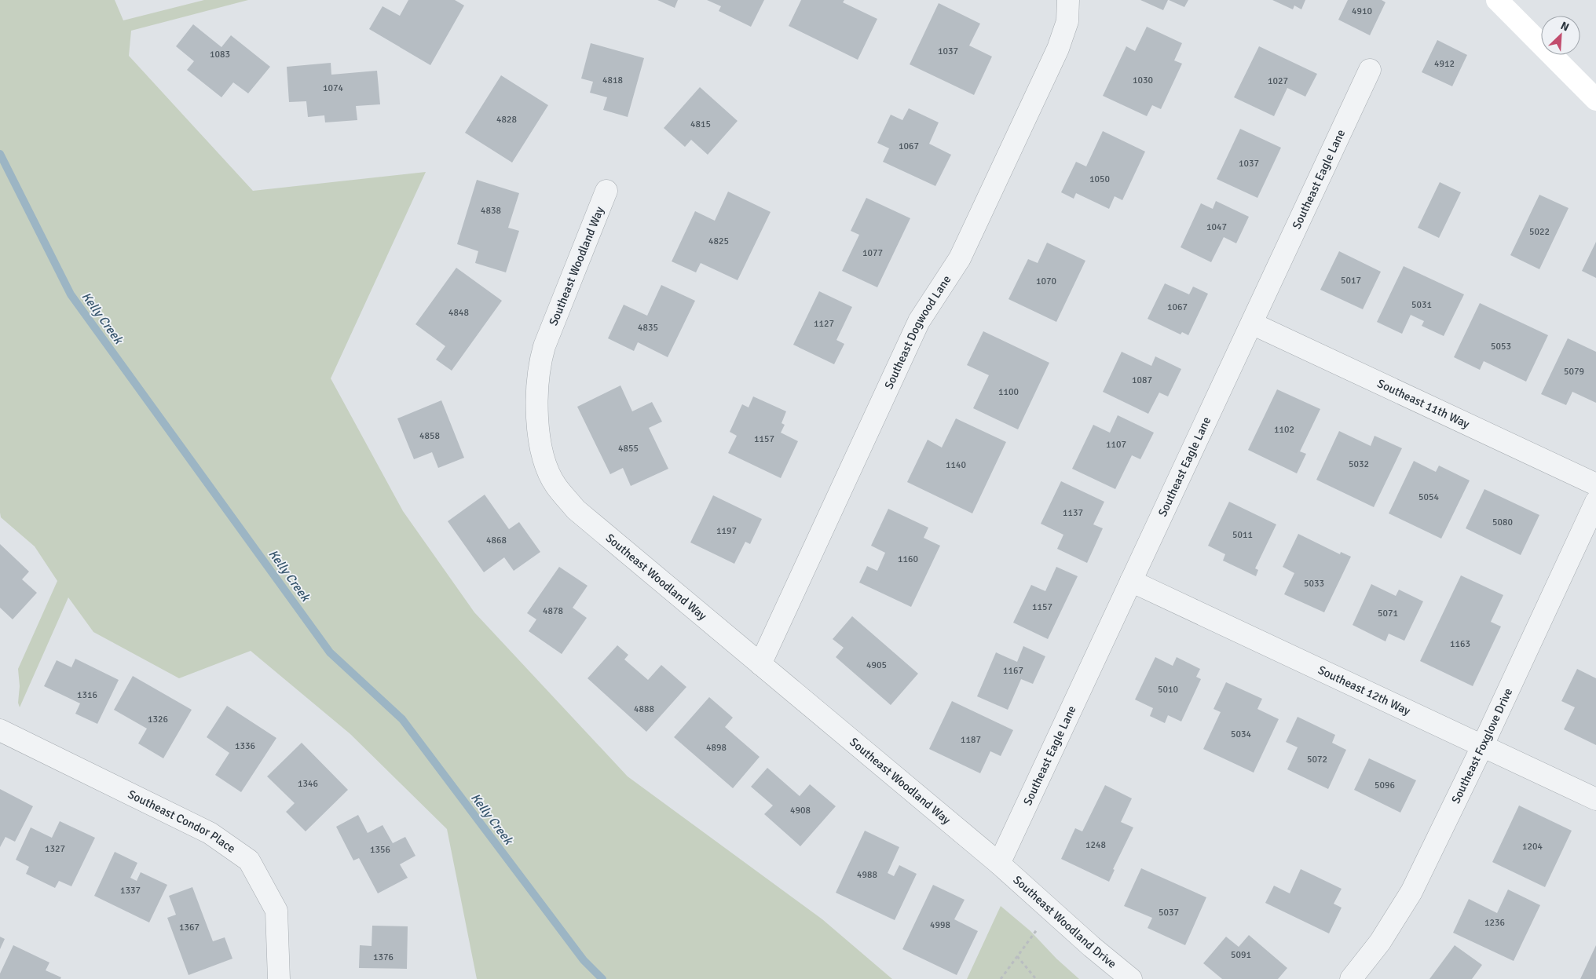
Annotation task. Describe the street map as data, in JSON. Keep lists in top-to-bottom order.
{
  "streets": {
    "street": [
      "Southeast Eagle Lane",
      "Southeast Woodland Way",
      "Southeast Dogwood Lane",
      "Southeast 11th Way",
      "Southeast 12th Way",
      "Southeast Foxglove Drive",
      "Southeast Condor Place",
      "Southeast Woodland Drive"
    ]
  },
  "crossings": [
    ["Southeast Eagle Lane", "Southeast Woodland Way"],
    ["Southeast Eagle Lane", "Southeast 11th Way"],
    ["Southeast Eagle Lane", "Southeast 12th Way"],
    ["Southeast Eagle Lane", "Southeast Woodland Drive"],
    ["Southeast Woodland Way", "Southeast Dogwood Lane"],
    ["Southeast Woodland Way", "Southeast Woodland Drive"],
    ["Southeast 12th Way", "Southeast Foxglove Drive"]
  ],
  "water": ["Kelly Creek"],
  "house_numbers": [
    "4910",
    "1037",
    "1083",
    "4912",
    "4818",
    "1030",
    "1027",
    "1074",
    "4828",
    "4815",
    "1067",
    "1037",
    "1050",
    "4838",
    "1047",
    "5022",
    "4825",
    "1077",
    "5017",
    "1070",
    "5031",
    "1067",
    "4848",
    "1127",
    "4835",
    "5053",
    "5079",
    "1087",
    "1100",
    "1102",
    "4858",
    "1157",
    "1107",
    "4855",
    "5032",
    "1140",
    "5054",
    "1137",
    "5080",
    "1197",
    "5011",
    "4868",
    "1160",
    "5033",
    "1157",
    "4878",
    "5071",
    "1163",
    "4905",
    "1167",
    "5010",
    "1316",
    "4888",
    "1326",
    "5034",
    "1187",
    "1336",
    "4898",
    "5072",
    "1346",
    "5096",
    "4908",
    "1248",
    "1204",
    "1327",
    "1356",
    "4988",
    "1337",
    "5037",
    "1236",
    "4998",
    "1367",
    "5091",
    "1376"
  ],
  "north": "top right"
}
